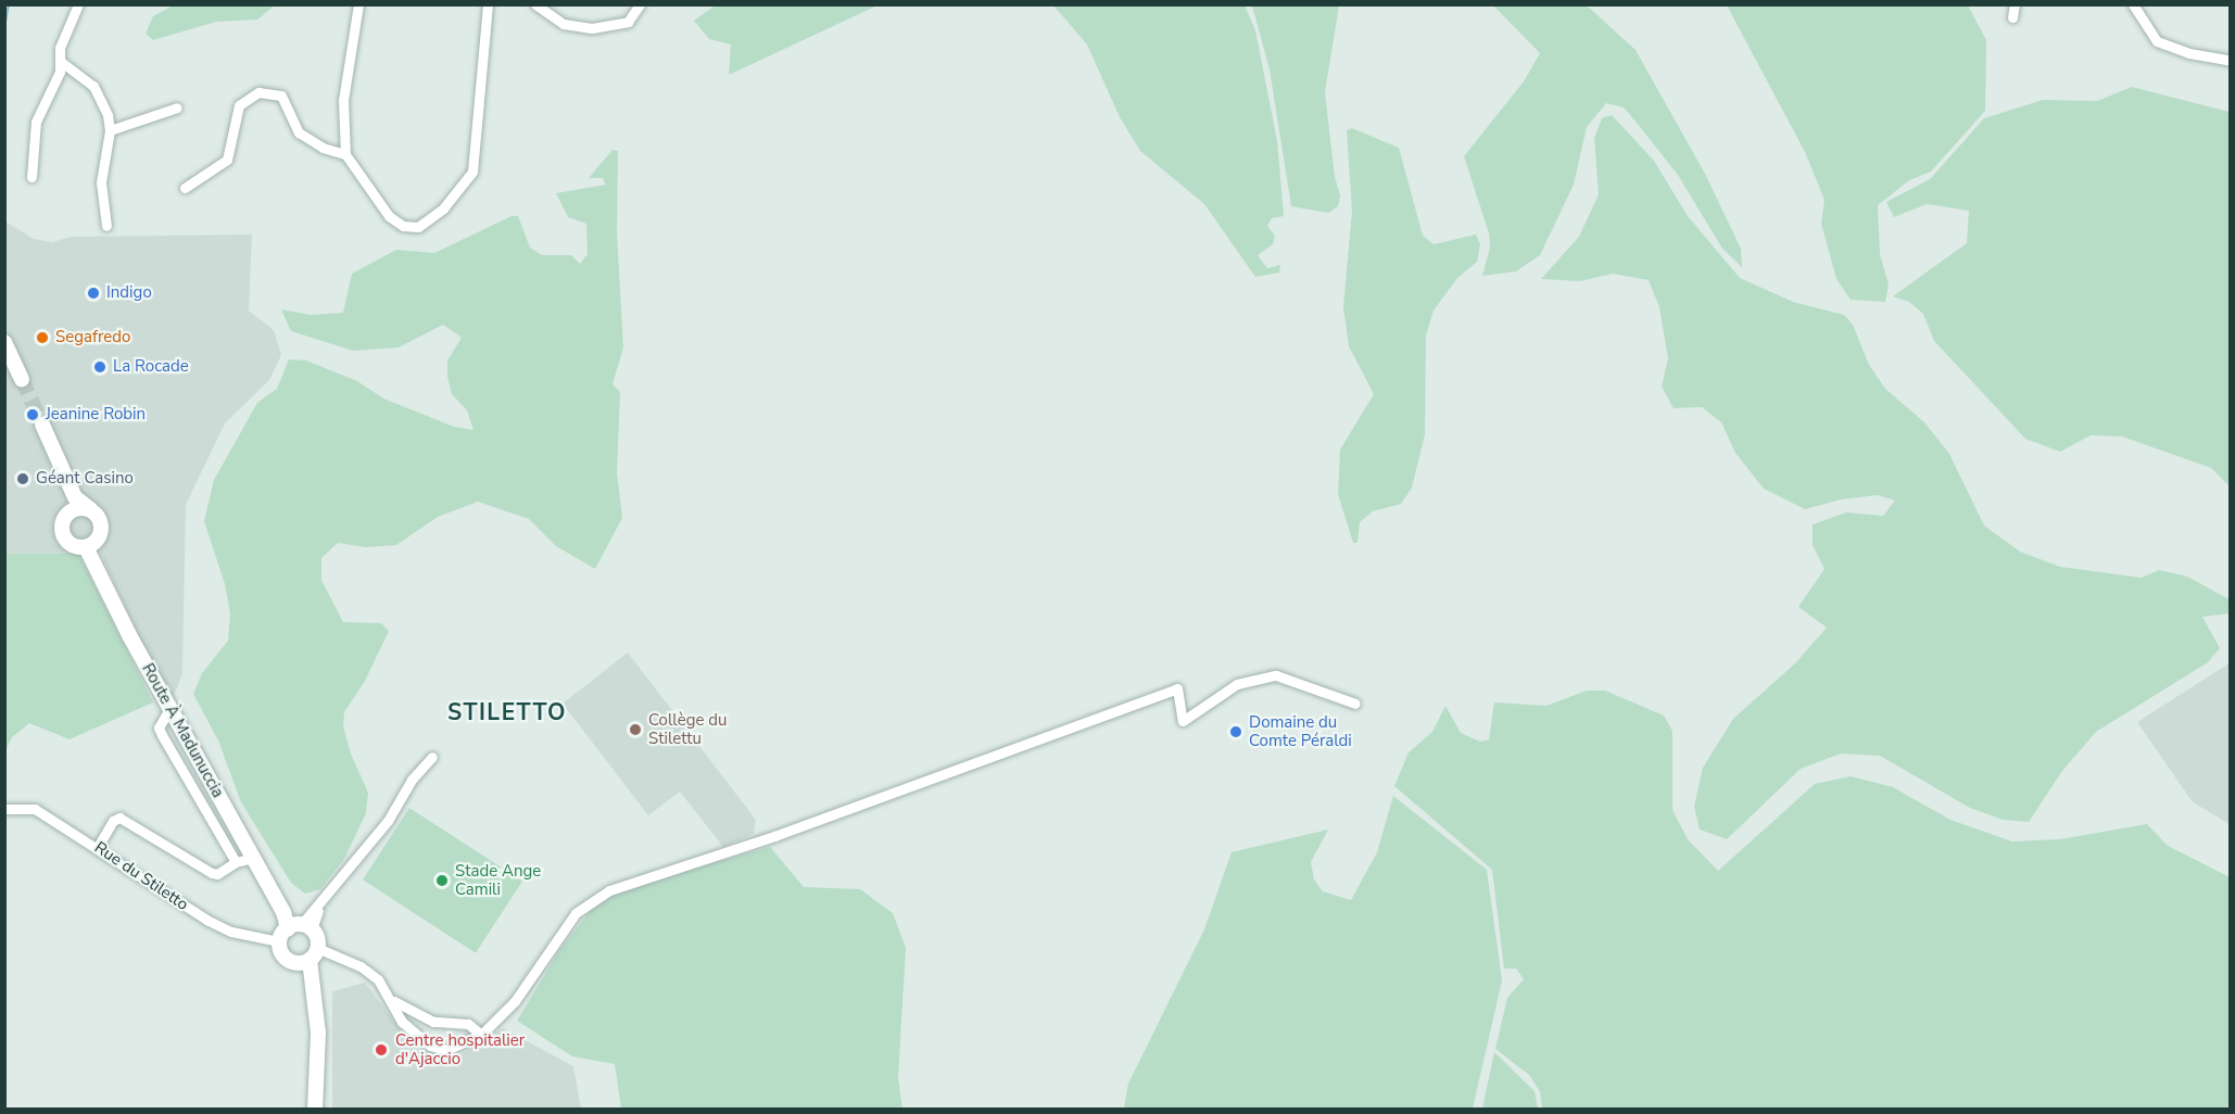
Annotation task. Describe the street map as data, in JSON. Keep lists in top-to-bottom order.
{
  "streets": {
    "main road": ["Route À Madunuccia"],
    "street": ["Rue du Stiletto"]
  },
  "crossings": [
    ["Route À Madunuccia", "Rue du Stiletto"]
  ],
  "districts": ["STILETTO"],
  "places": [
    "Indigo",
    "Segafredo",
    "La Rocade",
    "Jeanine Robin",
    "Géant Casino",
    "Collège du Stilettu",
    "Domaine du Comte Péraldi",
    "Stade Ange Camili",
    "Centre hospitalier d'Ajaccio"
  ]
}
